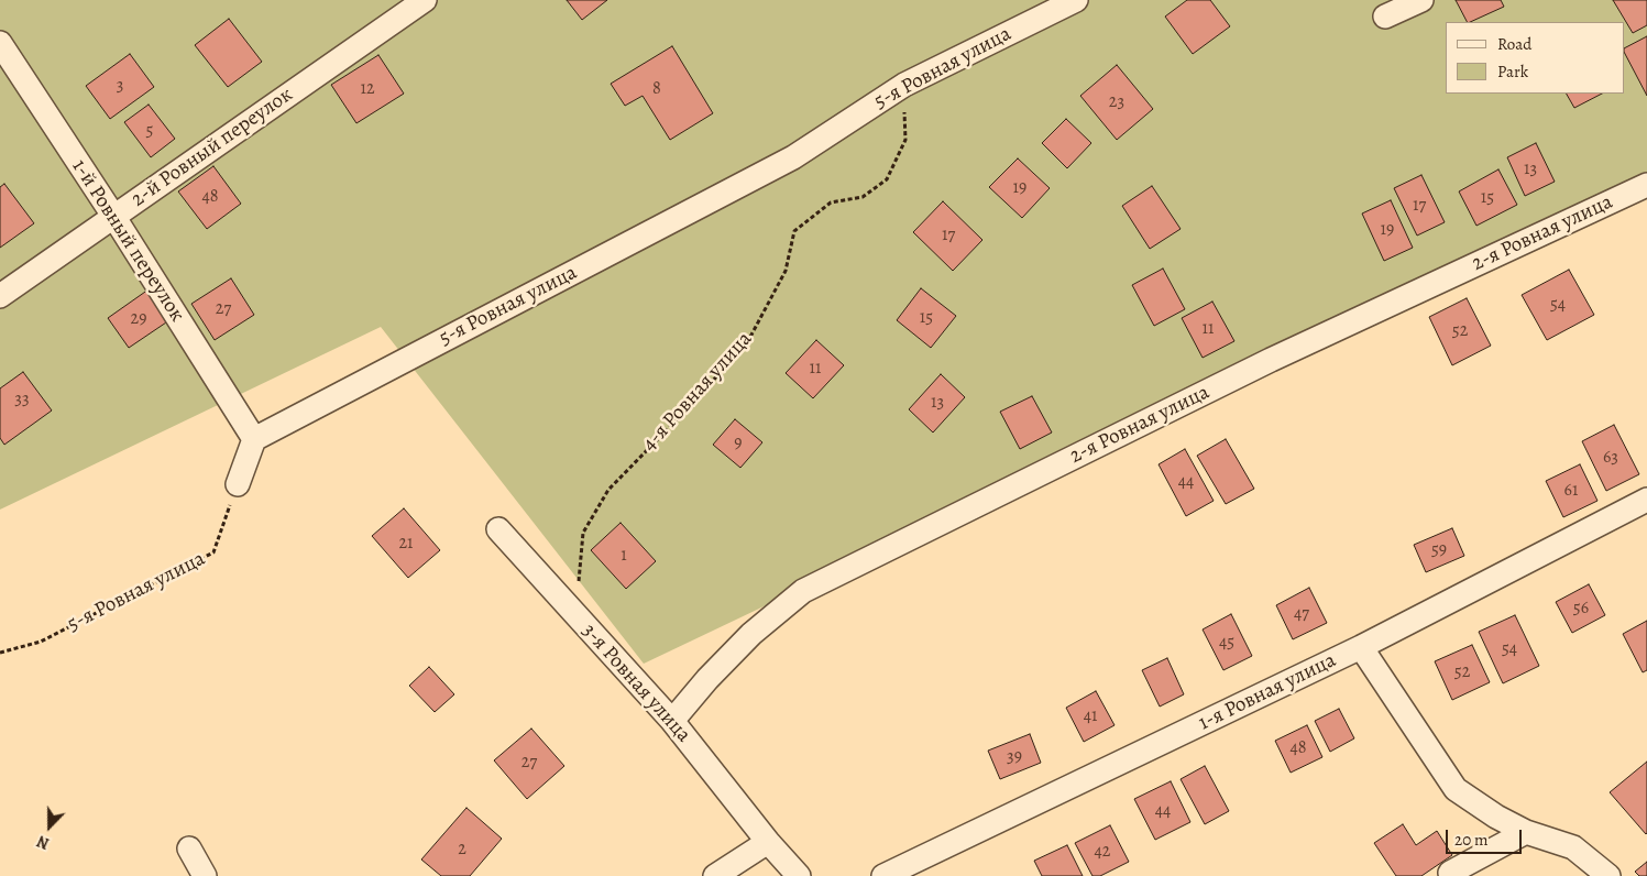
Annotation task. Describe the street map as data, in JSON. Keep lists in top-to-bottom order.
{
  "streets": {
    "street": [
      "5-я Ровная улица",
      "2-й Ровный переулок",
      "2-я Ровная улица",
      "1-й Ровный переулок",
      "3-я Ровная улица",
      "1-я Ровная улица"
    ],
    "path": ["4-я Ровная улица"]
  },
  "crossings": [
    ["5-я Ровная улица", "1-й Ровный переулок"],
    ["5-я Ровная улица", "4-я Ровная улица"],
    ["2-й Ровный переулок", "1-й Ровный переулок"],
    ["2-я Ровная улица", "3-я Ровная улица"],
    ["4-я Ровная улица", "3-я Ровная улица"]
  ],
  "house_numbers": [
    "3",
    "12",
    "8",
    "23",
    "5",
    "13",
    "19",
    "48",
    "15",
    "17",
    "19",
    "17",
    "54",
    "27",
    "15",
    "29",
    "11",
    "52",
    "11",
    "33",
    "13",
    "9",
    "63",
    "44",
    "61",
    "21",
    "59",
    "1",
    "56",
    "47",
    "45",
    "54",
    "52",
    "41",
    "48",
    "39",
    "27",
    "44",
    "2",
    "42"
  ],
  "legend": ["Road", "Park"],
  "scale_bar": "20 m",
  "north": "bottom"
}
